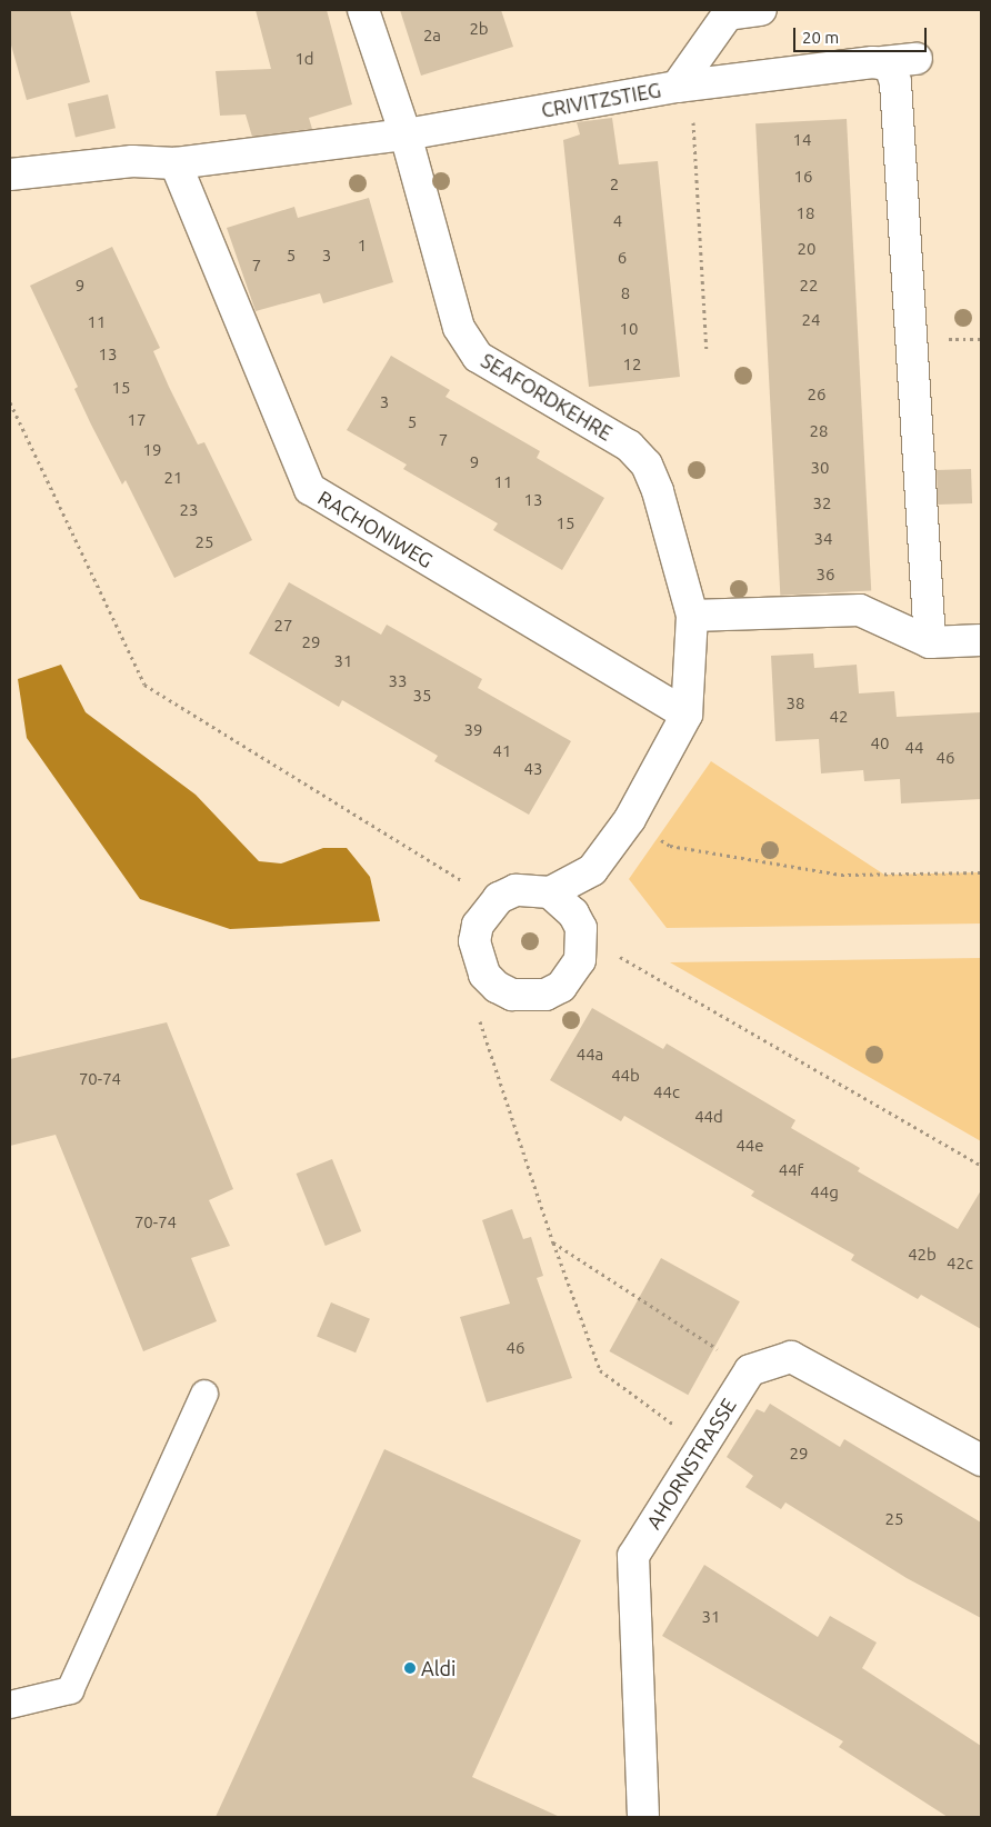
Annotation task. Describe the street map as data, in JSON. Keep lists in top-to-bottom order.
{
  "streets": {
    "street": [
      "CRIVITZSTIEG",
      "SEAFORDKEHRE",
      "RACHONIWEG",
      "AHORNSTRASSE"
    ]
  },
  "crossings": [
    ["CRIVITZSTIEG", "SEAFORDKEHRE"],
    ["SEAFORDKEHRE", "RACHONIWEG"]
  ],
  "places": ["Aldi"],
  "house_numbers": [
    "2b",
    "2a",
    "1d",
    "14",
    "16",
    "2",
    "18",
    "4",
    "1",
    "20",
    "5",
    "3",
    "6",
    "7",
    "9",
    "22",
    "8",
    "24",
    "11",
    "10",
    "13",
    "12",
    "15",
    "26",
    "3",
    "17",
    "5",
    "28",
    "7",
    "19",
    "9",
    "30",
    "21",
    "11",
    "13",
    "32",
    "23",
    "15",
    "34",
    "25",
    "36",
    "27",
    "29",
    "31",
    "33",
    "35",
    "38",
    "42",
    "39",
    "40",
    "44",
    "41",
    "46",
    "43",
    "44a",
    "44b",
    "70-74",
    "44c",
    "44d",
    "44e",
    "44f",
    "44g",
    "70-74",
    "42b",
    "42c",
    "46",
    "29",
    "25",
    "31"
  ],
  "scale_bar": "20 m"
}
